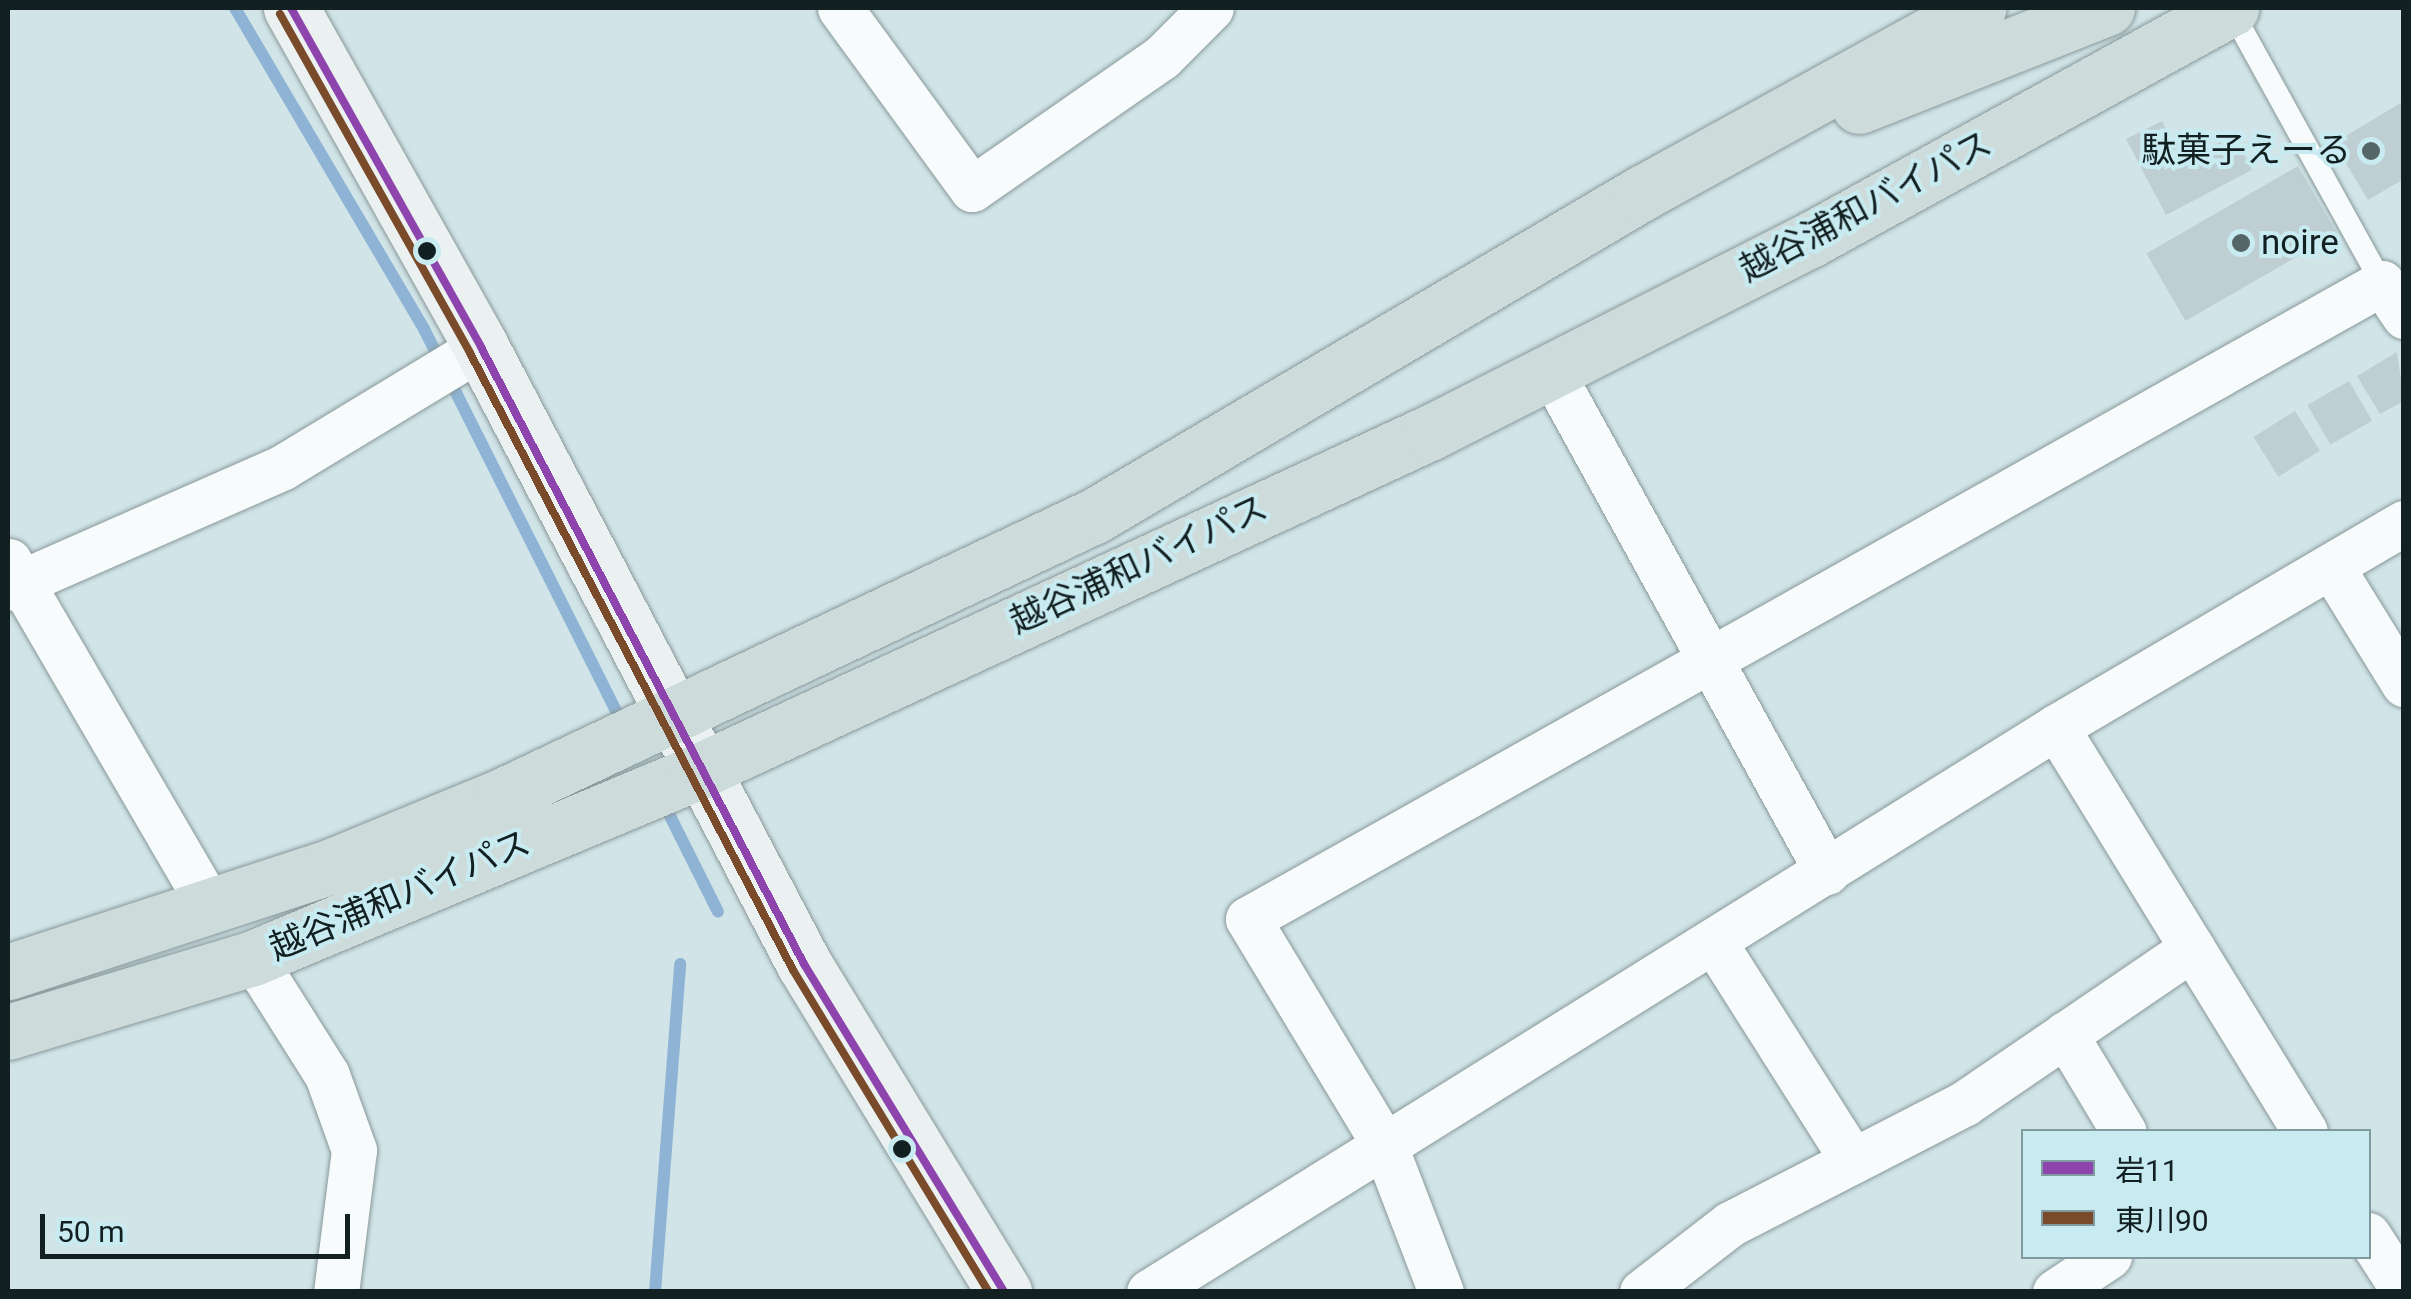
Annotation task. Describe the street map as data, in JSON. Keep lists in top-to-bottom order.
{
  "streets": {
    "highway": ["越谷浦和バイパス"]
  },
  "places": ["駄菓子えーる", "noire"],
  "lines": ["transit line 岩11", "transit line 東川90"],
  "legend": ["岩11", "東川90"],
  "scale_bar": "50 m"
}
